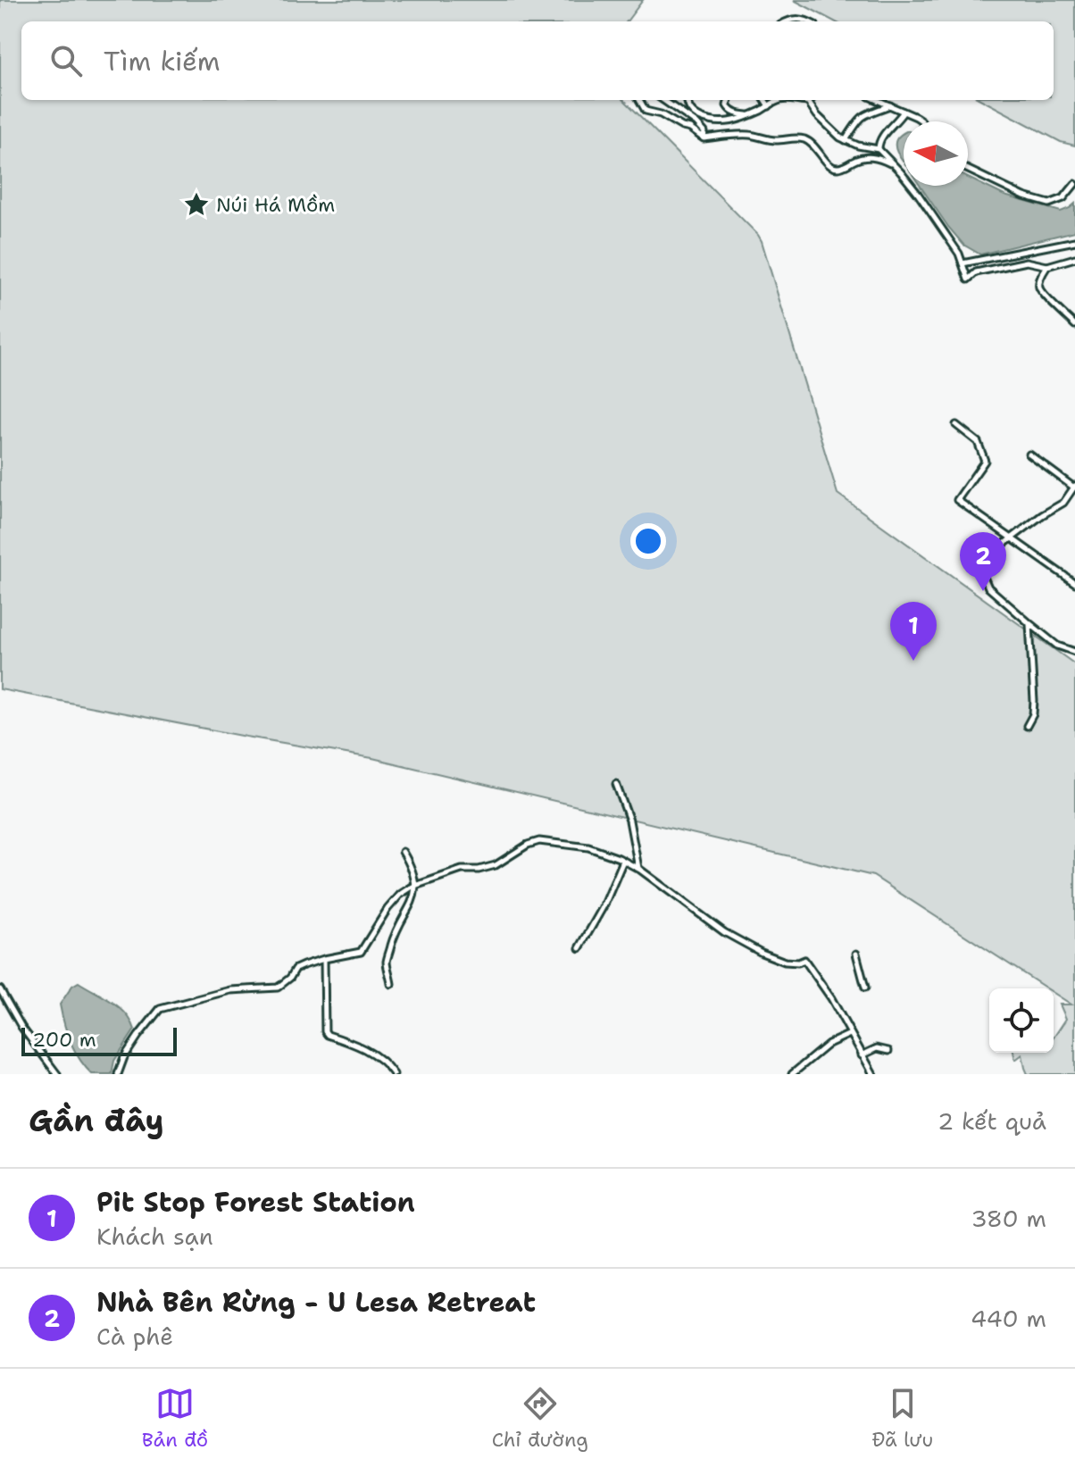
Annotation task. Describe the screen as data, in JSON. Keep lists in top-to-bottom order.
{
  "places": {
    "place": ["Núi Há Mồm"]
  },
  "scale_bar": "200 m",
  "north": "left",
  "page": {
    "search": "Tìm kiếm",
    "pins": ["2", "1"],
    "scale": "200 m",
    "heading": ["Gần đây", "2 kết quả"],
    "list": [
      {
        "mark": "1",
        "name": "Pit Stop Forest Station",
        "note": "Khách sạn",
        "value": "380 m"
      },
      {
        "mark": "2",
        "name": "Nhà Bên Rừng - U Lesa Retreat",
        "note": "Cà phê",
        "value": "440 m"
      }
    ],
    "nav": ["Bản đồ", "Chỉ đường", "Đã lưu"]
  }
}
